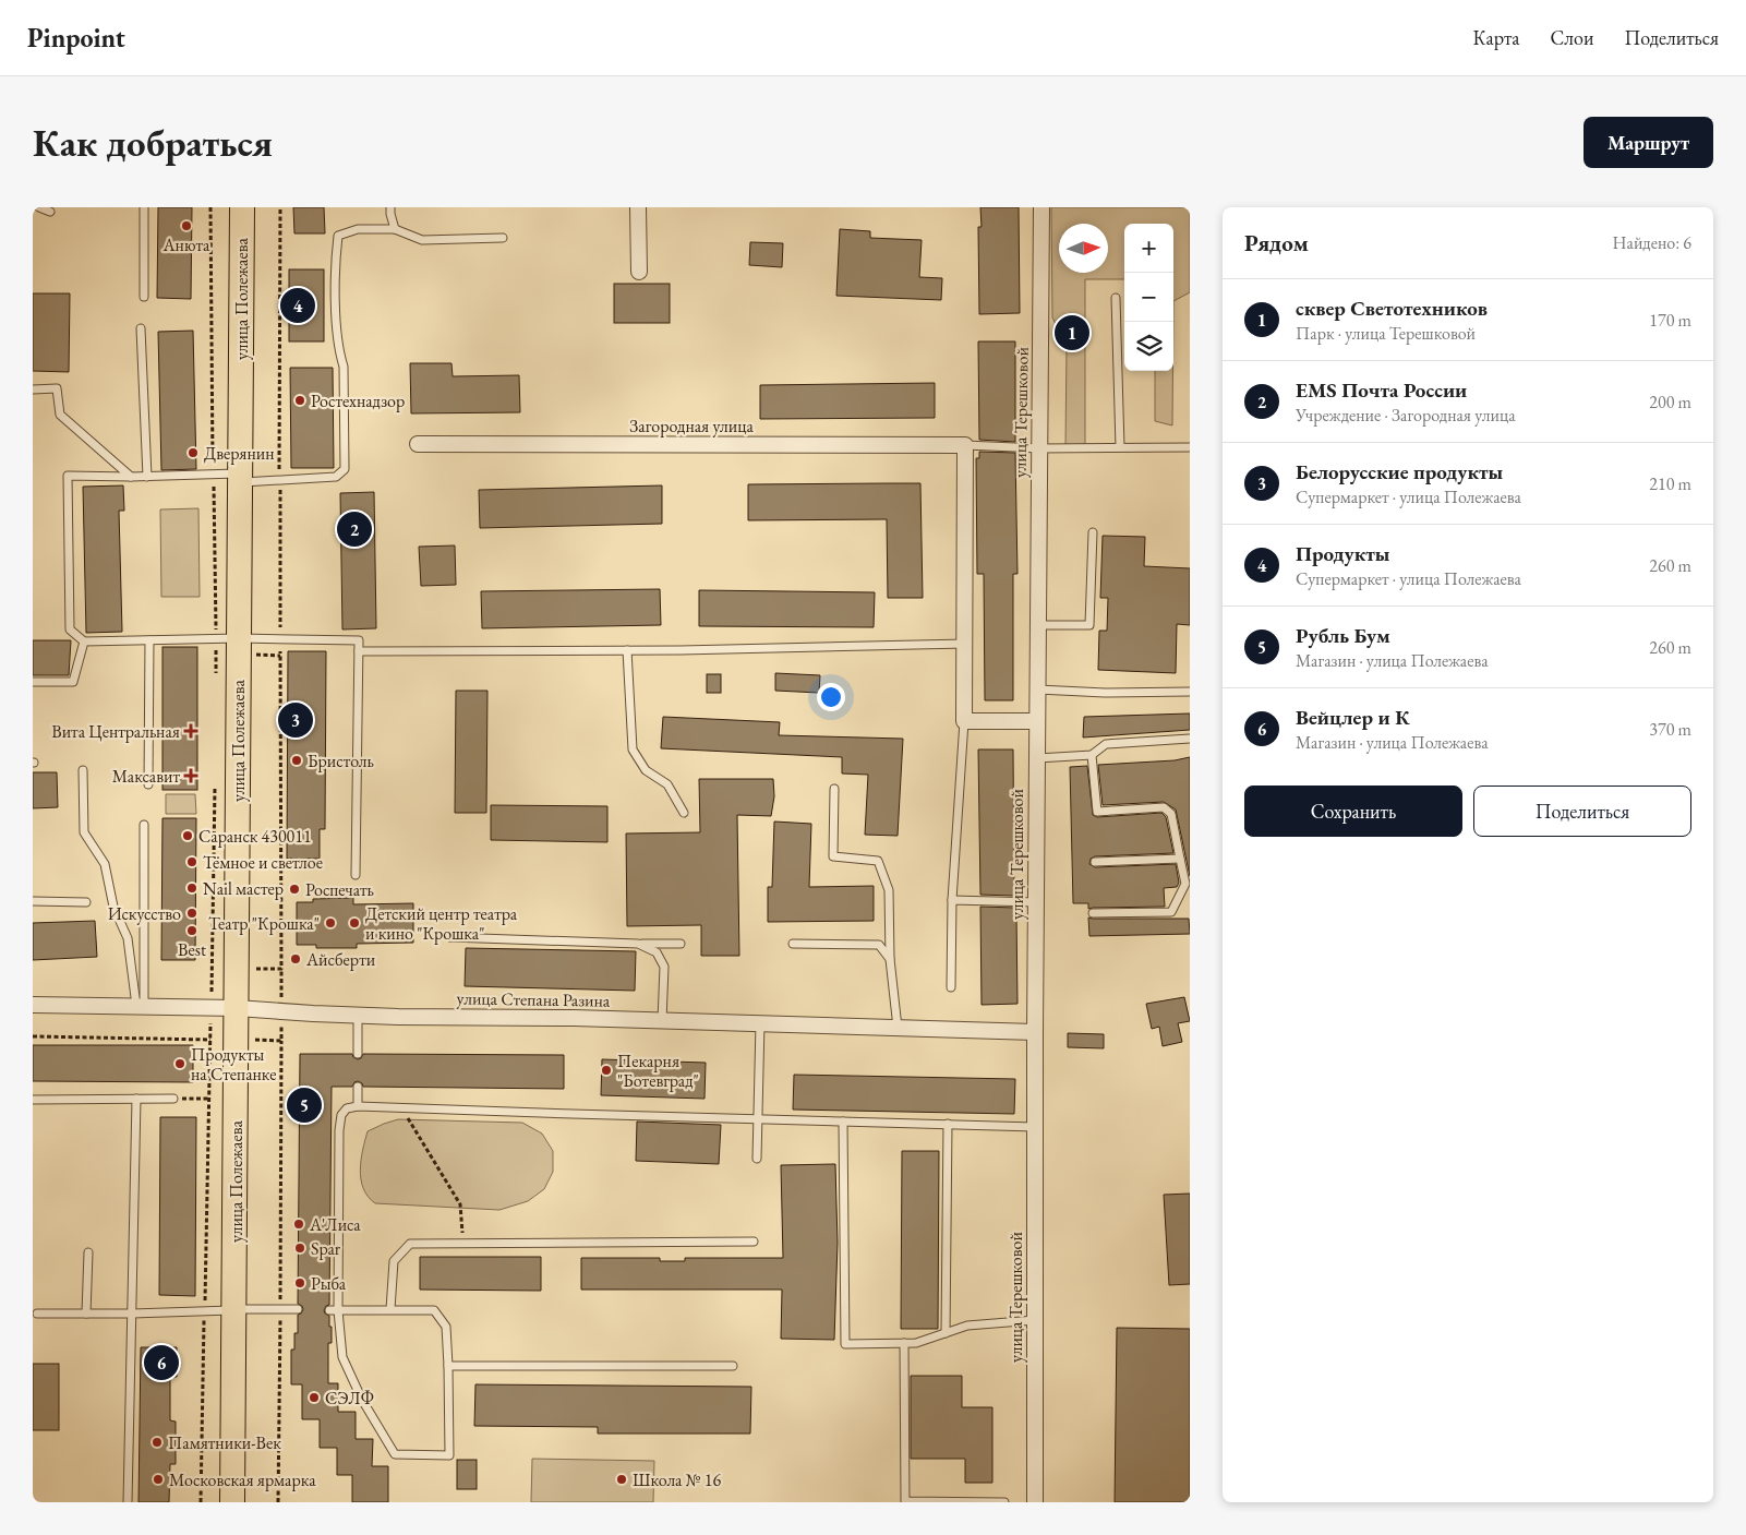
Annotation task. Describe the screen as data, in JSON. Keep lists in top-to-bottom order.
{
  "streets": {
    "main road": ["улица Полежаева"],
    "street": ["улица Терешковой", "Загородная улица", "улица Степана Разина"]
  },
  "crossings": [
    ["улица Полежаева", "улица Степана Разина"],
    ["улица Терешковой", "Загородная улица"],
    ["улица Терешковой", "улица Степана Разина"]
  ],
  "places": {
    "other": [
      "Анюта",
      "Ростехнадзор",
      "Дверянин",
      "Бристоль",
      "Саранск 430011",
      "Тёмное и светлое",
      "Nail мастер",
      "Роспечать",
      "Искусство",
      "Театр \"Крошка\"",
      "Детский центр театра и кино \"Крошка\"",
      "Best",
      "Айсберти",
      "Продукты на Степанке",
      "Пекарня \"Ботевград\"",
      "А'Лиса",
      "Spar",
      "Рыба",
      "СЭЛФ",
      "Памятники-Век",
      "Московская ярмарка",
      "Школа № 16"
    ],
    "health": ["Вита Центральная", "Максавит"]
  },
  "north": "right",
  "page": {
    "header": "Pinpoint",
    "nav": ["Карта", "Слои", "Поделиться"],
    "buttons": [
      "Маршрут",
      ["Сохранить", "Поделиться"]
    ],
    "title": "Как добраться",
    "heading": ["Рядом", "Найдено: 6"],
    "map_buttons": ["+", "−"],
    "list": [
      {
        "mark": "1",
        "name": "сквер Светотехников",
        "note": "Парк · улица Терешковой",
        "value": "170 m"
      },
      {
        "mark": "2",
        "name": "EMS Почта России",
        "note": "Учреждение · Загородная улица",
        "value": "200 m"
      },
      {
        "mark": "3",
        "name": "Белорусские продукты",
        "note": "Супермаркет · улица Полежаева",
        "value": "210 m"
      },
      {
        "mark": "4",
        "name": "Продукты",
        "note": "Супермаркет · улица Полежаева",
        "value": "260 m"
      },
      {
        "mark": "5",
        "name": "Рубль Бум",
        "note": "Магазин · улица Полежаева",
        "value": "260 m"
      },
      {
        "mark": "6",
        "name": "Вейцлер и К",
        "note": "Магазин · улица Полежаева",
        "value": "370 m"
      }
    ],
    "pins": [
      "4",
      "1",
      "2",
      "3",
      "5",
      "6"
    ]
  }
}
